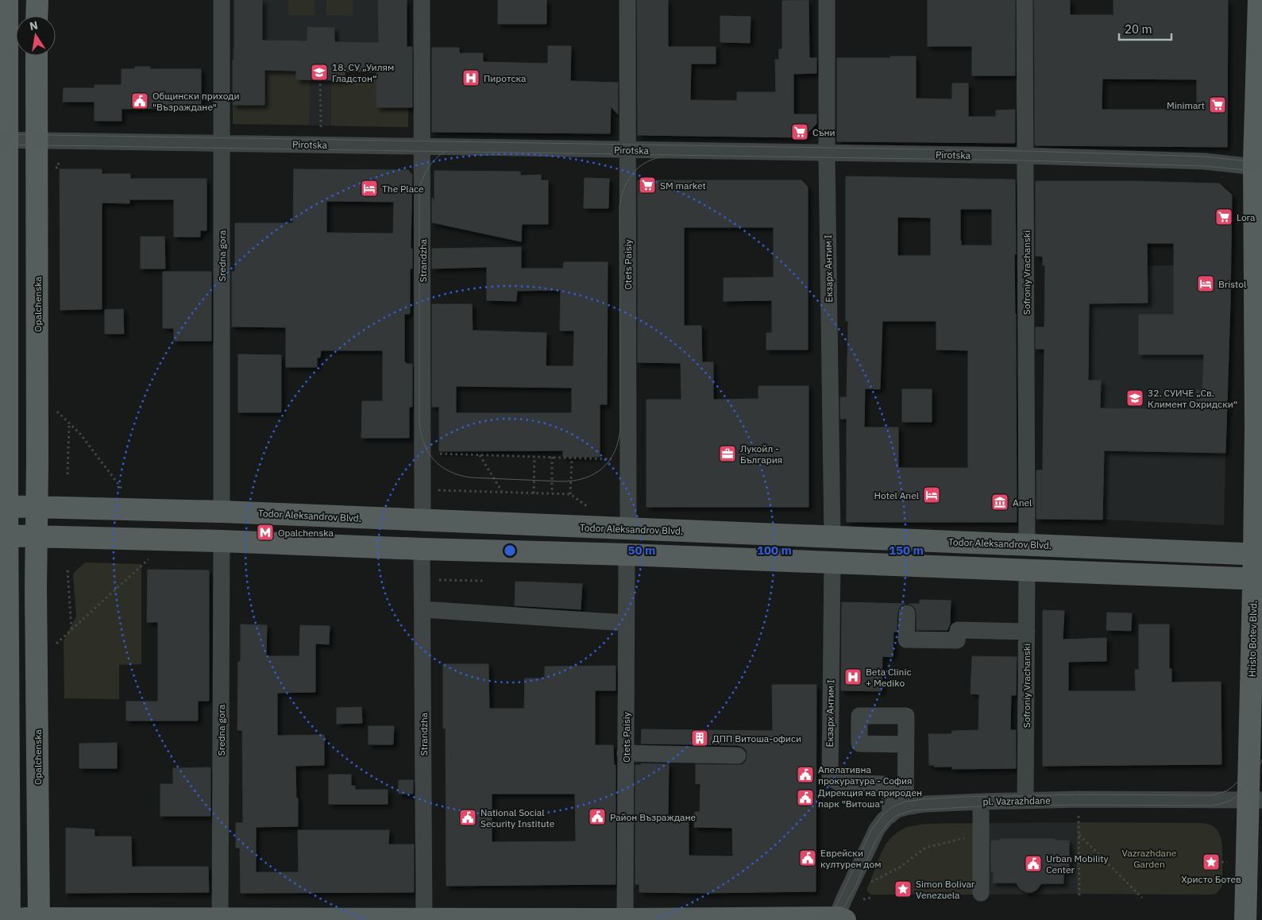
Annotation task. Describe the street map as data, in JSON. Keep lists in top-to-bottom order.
{
  "streets": {
    "main road": ["Opalchenska", "Todor Aleksandrov Blvd.", "Hristo Botev Blvd."],
    "street": [
      "Pirotska",
      "Sredna gora",
      "Strandzha",
      "Otets Paisiy",
      "Екзарх Антим I",
      "Sofroniy Vrachanski",
      "pl. Vazrazhdane"
    ]
  },
  "crossings": [
    ["Pirotska", "Sredna gora"],
    ["Pirotska", "Strandzha"],
    ["Pirotska", "Otets Paisiy"],
    ["Pirotska", "Екзарх Антим I"],
    ["Pirotska", "Sofroniy Vrachanski"],
    ["Pirotska", "Opalchenska"],
    ["Pirotska", "Hristo Botev Blvd."],
    ["Sredna gora", "Todor Aleksandrov Blvd."],
    ["Strandzha", "Todor Aleksandrov Blvd."],
    ["Otets Paisiy", "Todor Aleksandrov Blvd."],
    ["Екзарх Антим I", "Todor Aleksandrov Blvd."],
    ["Екзарх Антим I", "pl. Vazrazhdane"],
    ["Sofroniy Vrachanski", "Todor Aleksandrov Blvd."],
    ["Sofroniy Vrachanski", "pl. Vazrazhdane"],
    ["Opalchenska", "Todor Aleksandrov Blvd."],
    ["Todor Aleksandrov Blvd.", "Hristo Botev Blvd."],
    ["Hristo Botev Blvd.", "pl. Vazrazhdane"]
  ],
  "parks": ["Vazrazhdane Garden"],
  "places": {
    "school or university": ["18. СУ „Уилям Гладстон“", "32. СУИЧЕ „Св. Климент Охридски“"],
    "hospital": ["Пиротска", "Beta Clinic + Mediko"],
    "public building": [
      "Общински приходи \"Възраждане\"",
      "Апелативна прокуратура - София",
      "Дирекция на природен парк \"Витоша\"",
      "Район Възраждане",
      "National Social Security Institute",
      "Еврейски културен дом",
      "Urban Mobility Center"
    ],
    "supermarket": [
      "Minimart",
      "Съни",
      "SM market",
      "Lora"
    ],
    "hotel": ["The Place", "Bristol", "Hotel Anel"],
    "office": ["Лукойл - България"],
    "museum": ["Anel"],
    "metro station": ["Opalchenska"],
    "building": ["ДПП Витоша-офиси"],
    "place": ["Христо Ботев", "Simon Bolivar Venezuela"]
  },
  "scale_bar": "20 m",
  "north": "top",
  "rings": ["50 m", "100 m", "150 m"]
}
